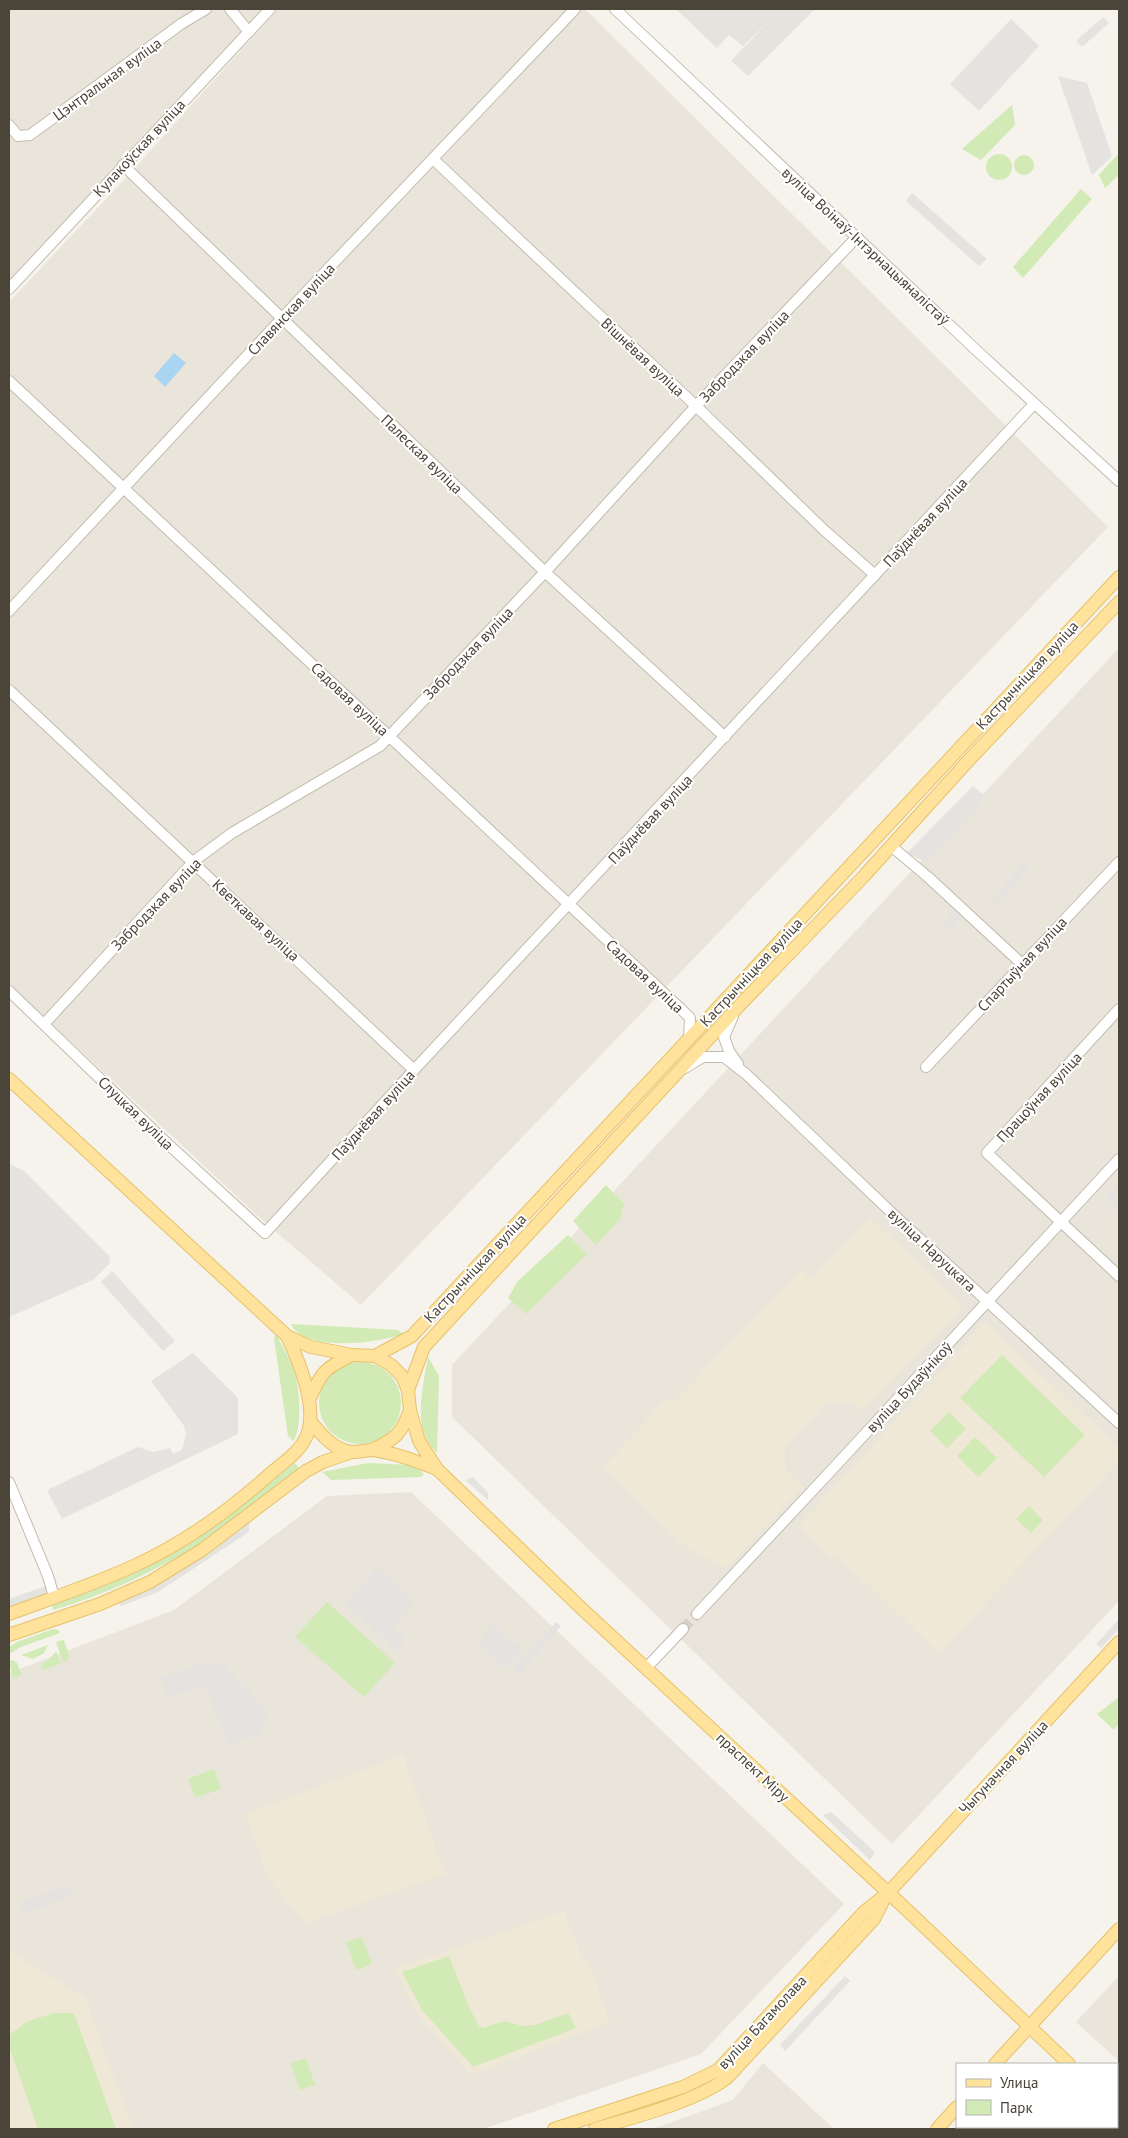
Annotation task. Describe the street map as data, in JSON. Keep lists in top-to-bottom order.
{
  "streets": {
    "main road": [
      "Кастрычніцкая вуліца",
      "праспект Міру",
      "Чыгуначная вуліца",
      "вуліца Багамолава"
    ],
    "street": [
      "Цэнтральная вуліца",
      "Кулакоўская вуліца",
      "вуліца Воінаў-Інтэрнацыяналістаў",
      "Славянская вуліца",
      "Забродзкая вуліца",
      "Вішнёвая вуліца",
      "Палеская вуліца",
      "Паўднёвая вуліца",
      "Садовая вуліца",
      "Кветкавая вуліца",
      "Спартыўная вуліца",
      "Працоўная вуліца",
      "Слуцкая вуліца",
      "вуліца Наруцкага",
      "вуліца Будаўнікоў"
    ]
  },
  "crossings": [
    ["Кулакоўская вуліца", "Палеская вуліца"],
    ["вуліца Воінаў-Інтэрнацыяналістаў", "Забродзкая вуліца"],
    ["вуліца Воінаў-Інтэрнацыяналістаў", "Паўднёвая вуліца"],
    ["Славянская вуліца", "Вішнёвая вуліца"],
    ["Славянская вуліца", "Палеская вуліца"],
    ["Славянская вуліца", "Садовая вуліца"],
    ["Забродзкая вуліца", "Вішнёвая вуліца"],
    ["Забродзкая вуліца", "Палеская вуліца"],
    ["Забродзкая вуліца", "Садовая вуліца"],
    ["Забродзкая вуліца", "Кветкавая вуліца"],
    ["Забродзкая вуліца", "Слуцкая вуліца"],
    ["Вішнёвая вуліца", "Паўднёвая вуліца"],
    ["Палеская вуліца", "Паўднёвая вуліца"],
    ["Паўднёвая вуліца", "Садовая вуліца"],
    ["Паўднёвая вуліца", "Кветкавая вуліца"],
    ["Паўднёвая вуліца", "Слуцкая вуліца"],
    ["Кастрычніцкая вуліца", "Садовая вуліца"],
    ["Працоўная вуліца", "вуліца Будаўнікоў"],
    ["вуліца Наруцкага", "вуліца Будаўнікоў"],
    ["праспект Міру", "Чыгуначная вуліца"],
    ["праспект Міру", "вуліца Багамолава"],
    ["Чыгуначная вуліца", "вуліца Багамолава"]
  ],
  "legend": ["Улица", "Парк"]
}
